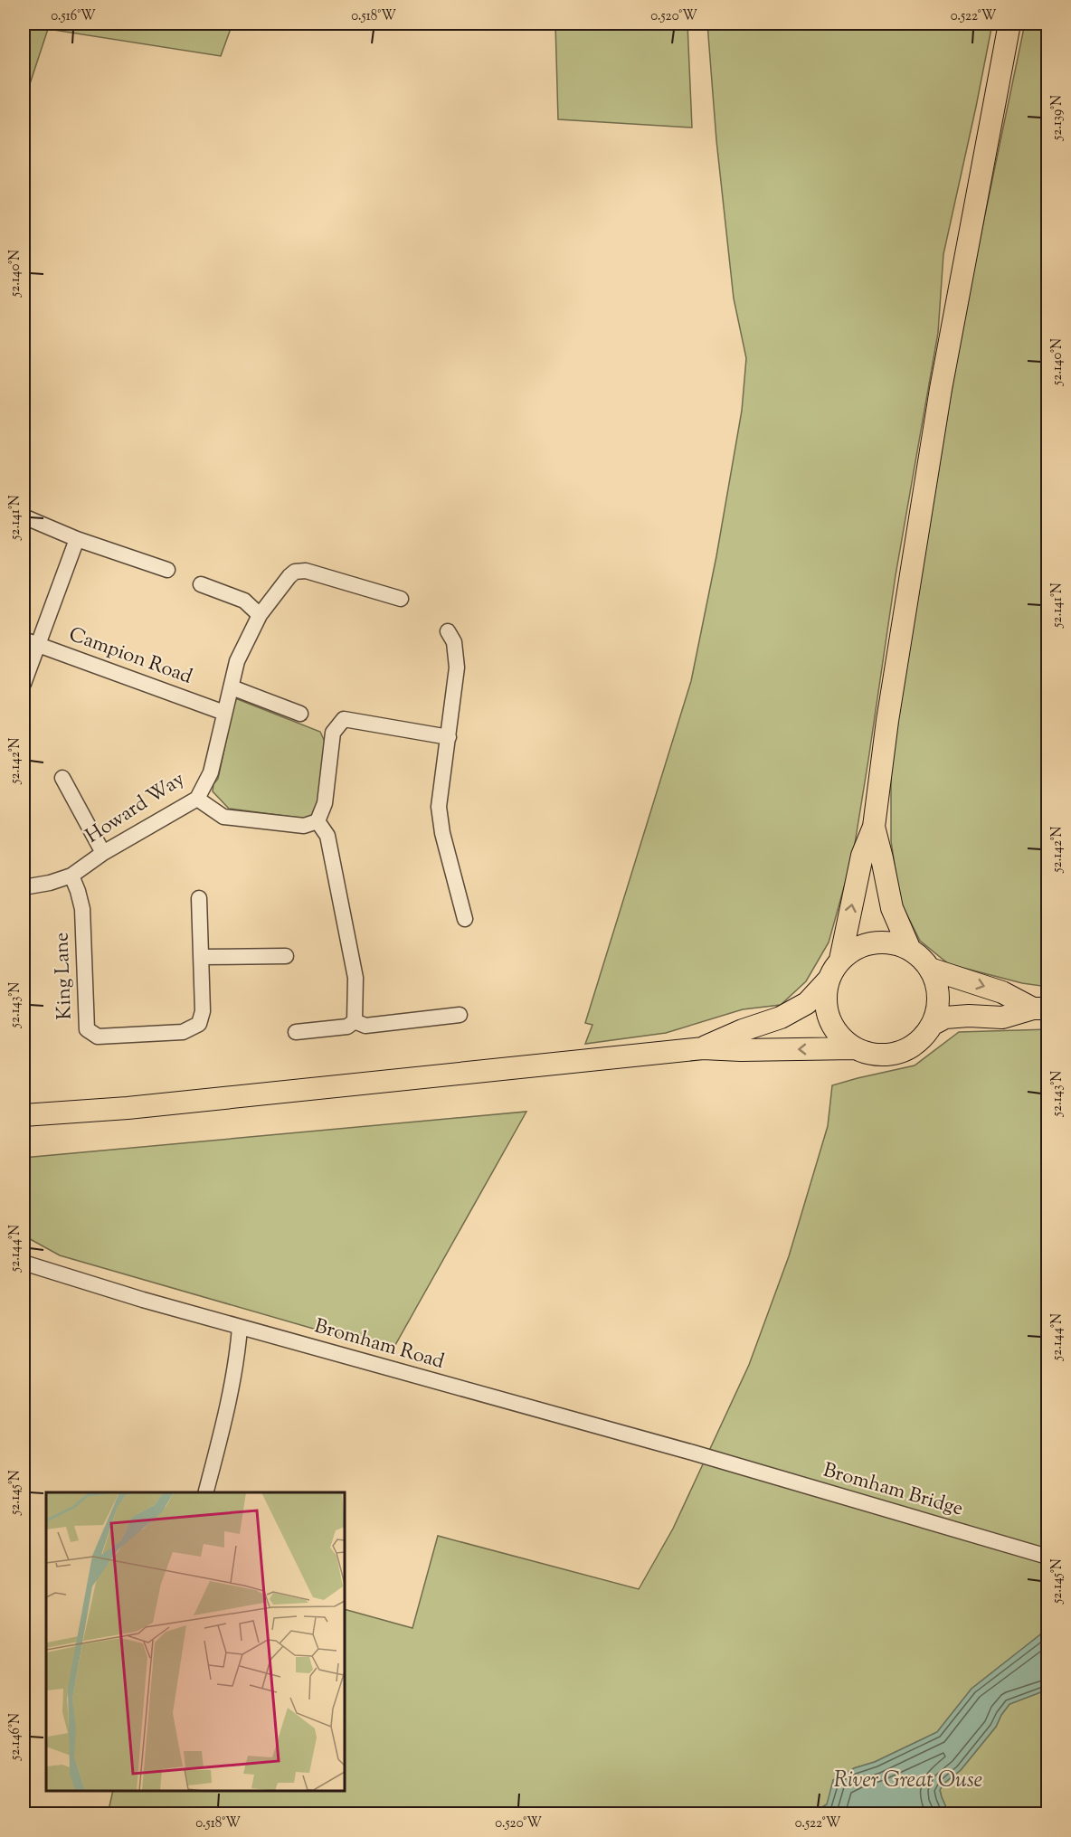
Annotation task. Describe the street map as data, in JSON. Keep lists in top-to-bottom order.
{
  "streets": {
    "street": [
      "Campion Road",
      "Howard Way",
      "King Lane",
      "Bromham Road",
      "Bromham Bridge"
    ]
  },
  "crossings": [
    ["Campion Road", "Howard Way"],
    ["Howard Way", "King Lane"],
    ["Bromham Road", "Bromham Bridge"]
  ],
  "water": ["River Great Ouse"],
  "coordinates": [
    "0.516°W",
    "0.518°W",
    "0.520°W",
    "0.522°W",
    "52.139°N",
    "52.140°N",
    "52.141°N",
    "52.142°N",
    "52.143°N",
    "52.144°N",
    "52.145°N",
    "52.146°N"
  ]
}
